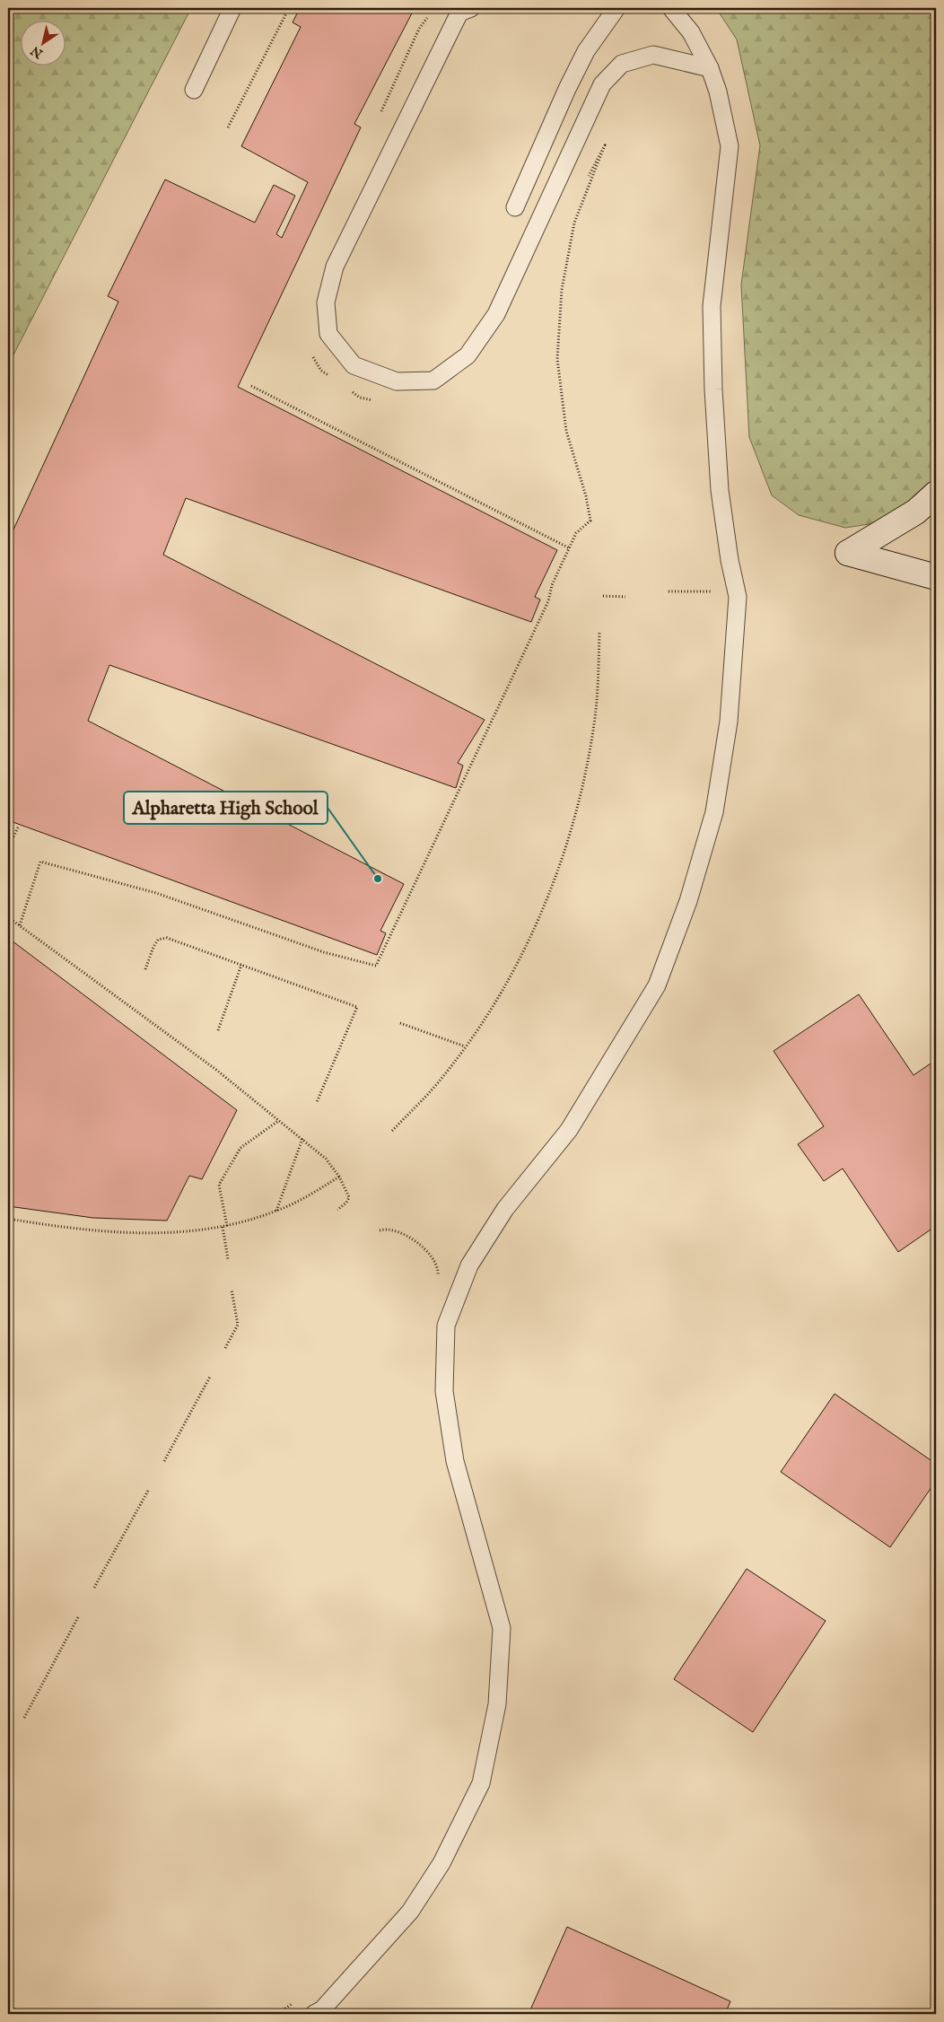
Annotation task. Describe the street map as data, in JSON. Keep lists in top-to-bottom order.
{
  "places": ["Alpharetta High School"],
  "north": "bottom left"
}
